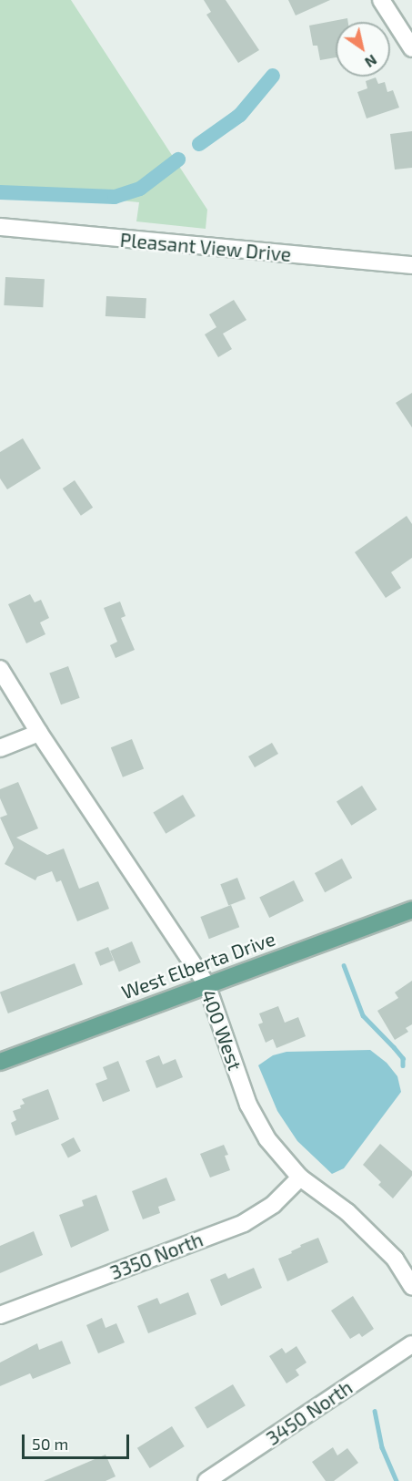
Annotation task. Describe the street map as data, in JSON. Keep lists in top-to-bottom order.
{
  "streets": {
    "main road": ["West Elberta Drive"],
    "street": [
      "Pleasant View Drive",
      "400 West",
      "3350 North",
      "3450 North"
    ]
  },
  "crossings": [
    ["West Elberta Drive", "400 West"],
    ["400 West", "3350 North"]
  ],
  "scale_bar": "50 m",
  "north": "bottom right"
}
